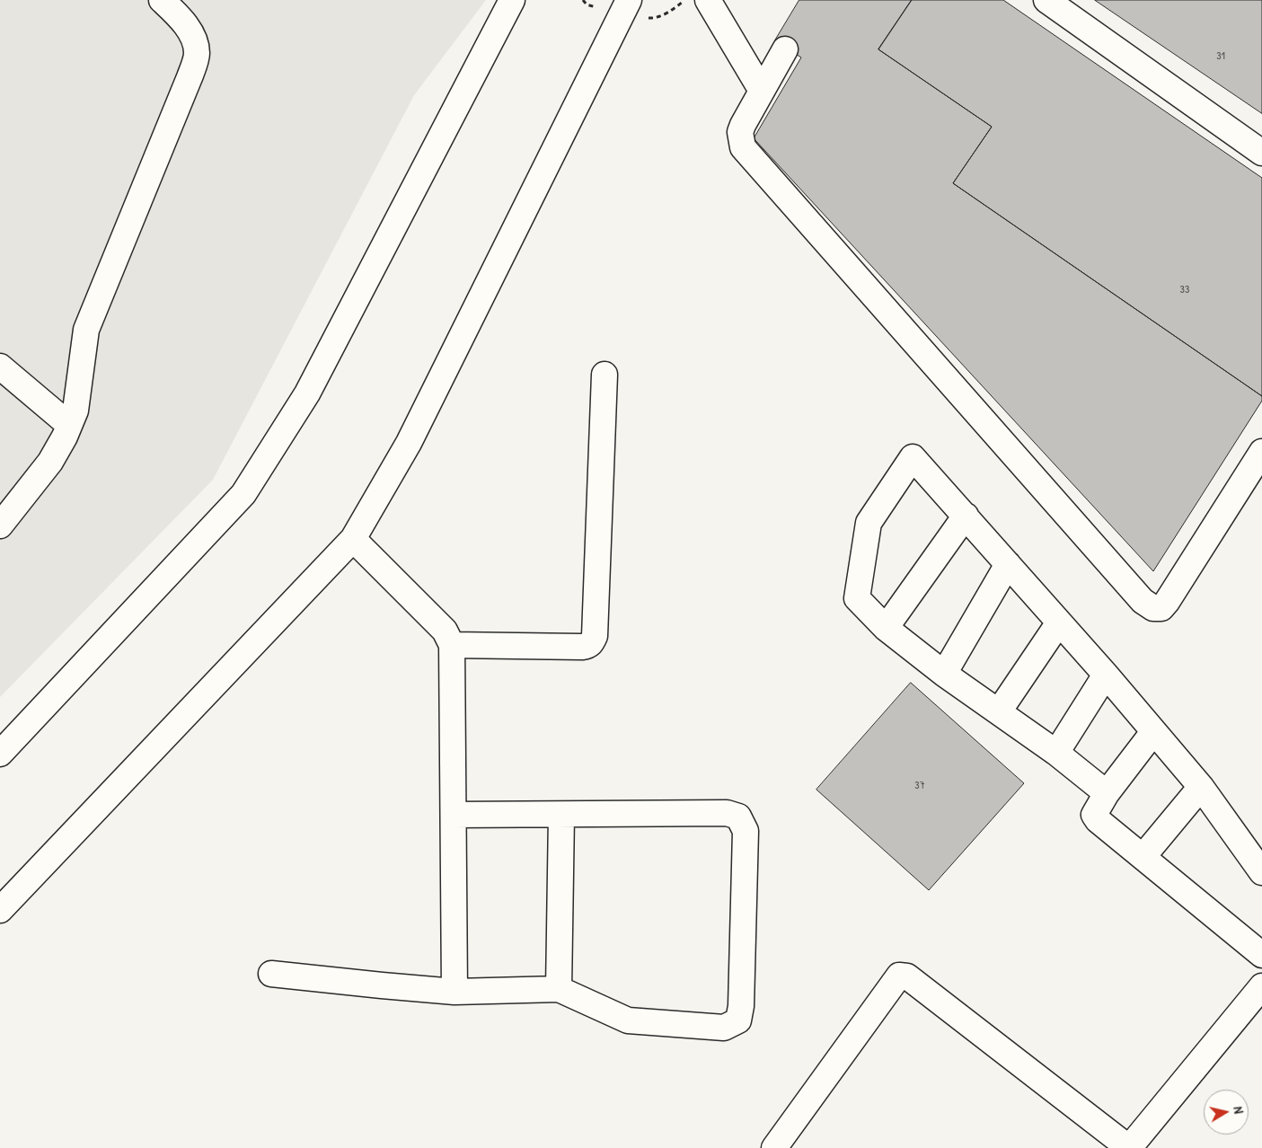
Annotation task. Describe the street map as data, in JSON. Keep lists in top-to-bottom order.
{
  "house_numbers": ["31", "33", "37"],
  "north": "right"
}
